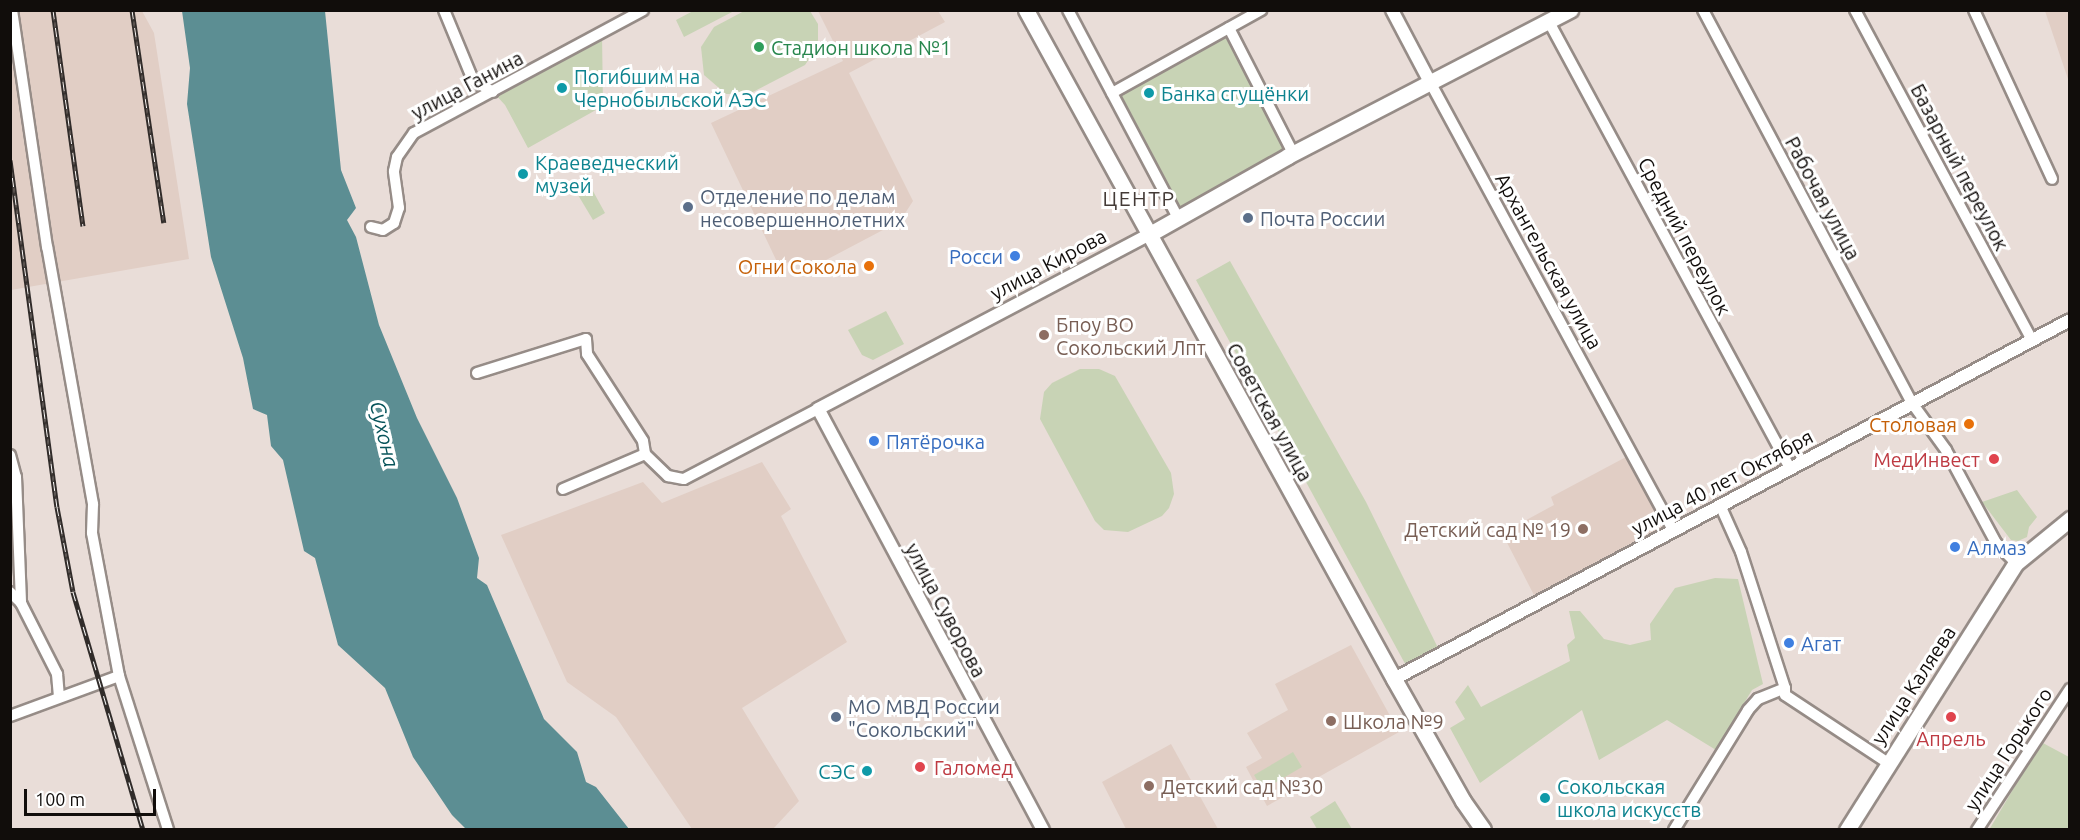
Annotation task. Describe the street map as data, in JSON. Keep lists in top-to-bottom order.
{
  "streets": {
    "main road": ["улица Кирова", "Советская улица", "улица Каляева"],
    "street": [
      "улица Ганина",
      "Базарный переулок",
      "Рабочая улица",
      "Средний переулок",
      "Архангельская улица",
      "улица 40 лет Октября",
      "улица Суворова",
      "улица Горького"
    ]
  },
  "crossings": [
    ["Базарный переулок", "улица 40 лет Октября"],
    ["Рабочая улица", "улица 40 лет Октября"],
    ["Рабочая улица", "улица Каляева"],
    ["Средний переулок", "улица Кирова"],
    ["Средний переулок", "улица 40 лет Октября"],
    ["Архангельская улица", "улица Кирова"],
    ["Архангельская улица", "улица 40 лет Октября"],
    ["улица Кирова", "Советская улица"],
    ["улица Кирова", "улица Суворова"],
    ["Советская улица", "улица 40 лет Октября"]
  ],
  "districts": ["ЦЕНТР"],
  "water": ["Сухона"],
  "places": [
    "Стадион школа №1",
    "Погибшим на Чернобыльской АЭС",
    "Банка сгущёнки",
    "Краеведческий музей",
    "Отделение по делам несовершеннолетних",
    "Почта России",
    "Росси",
    "Огни Сокола",
    "Бпоу ВО Сокольский Лпт",
    "Столовая",
    "Пятёрочка",
    "МедИнвест",
    "Детский сад № 19",
    "Алмаз",
    "Агат",
    "МО МВД России \"Сокольский\"",
    "Апрель",
    "Школа №9",
    "Галомед",
    "СЭС",
    "Детский сад №30",
    "Сокольская школа искусств"
  ],
  "scale_bar": "100 m"
}
